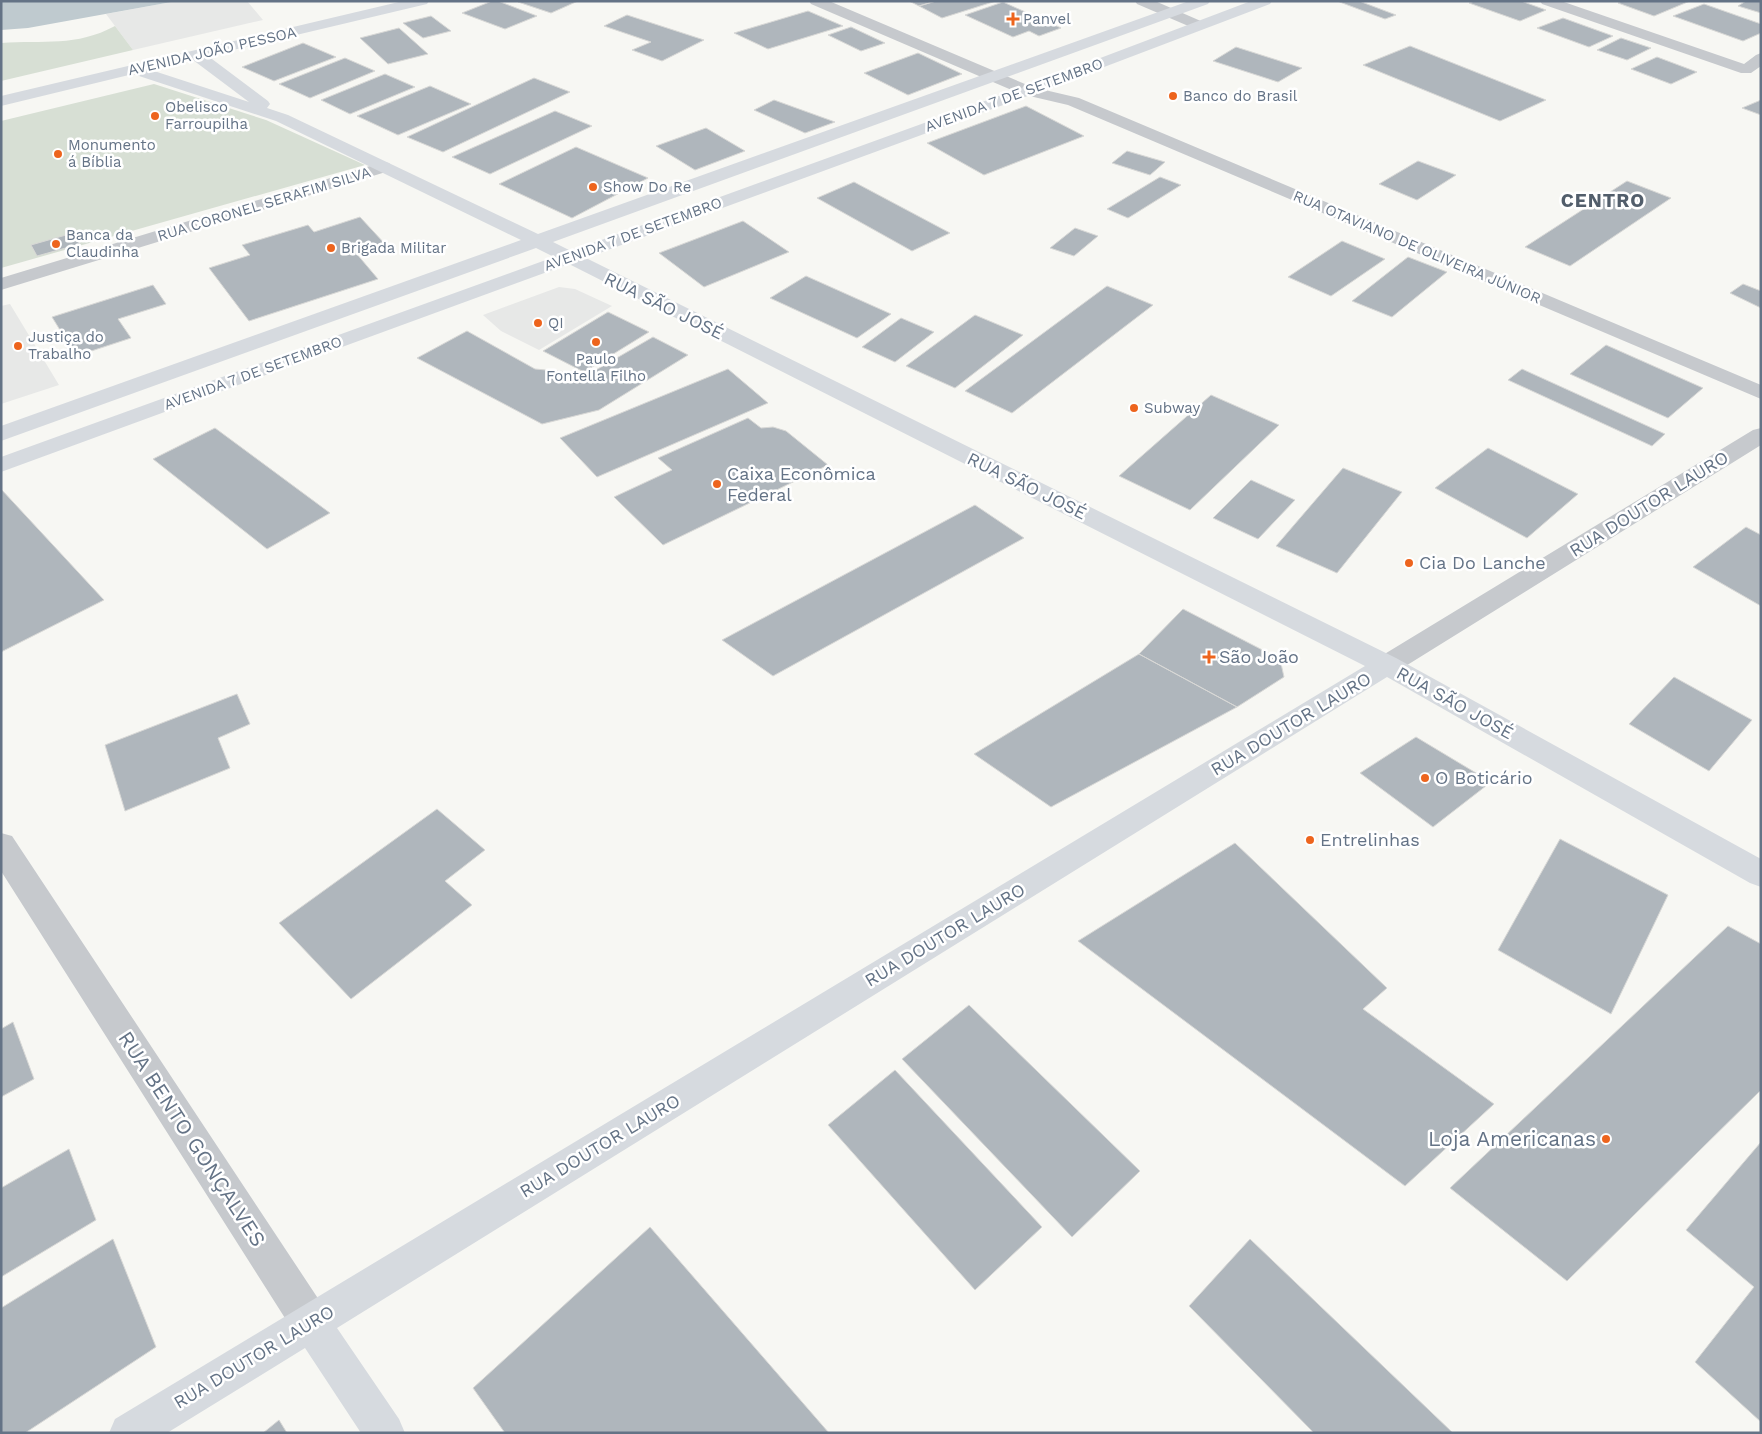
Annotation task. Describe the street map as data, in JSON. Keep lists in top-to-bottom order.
{
  "streets": {
    "street": [
      "AVENIDA JOÃO PESSOA",
      "AVENIDA 7 DE SETEMBRO",
      "RUA CORONEL SERAFIM SILVA",
      "RUA OTAVIANO DE OLIVEIRA JÚNIOR",
      "RUA SÃO JOSÉ",
      "RUA DOUTOR LAURO",
      "RUA BENTO GONÇALVES"
    ]
  },
  "crossings": [
    ["AVENIDA JOÃO PESSOA", "RUA SÃO JOSÉ"],
    ["AVENIDA 7 DE SETEMBRO", "RUA OTAVIANO DE OLIVEIRA JÚNIOR"],
    ["AVENIDA 7 DE SETEMBRO", "RUA SÃO JOSÉ"],
    ["RUA CORONEL SERAFIM SILVA", "RUA SÃO JOSÉ"],
    ["RUA SÃO JOSÉ", "RUA DOUTOR LAURO"],
    ["RUA DOUTOR LAURO", "RUA BENTO GONÇALVES"]
  ],
  "districts": ["CENTRO"],
  "places": {
    "health": ["Panvel", "São João"],
    "other": [
      "Banco do Brasil",
      "Obelisco Farroupilha",
      "Monumento á Bíblia",
      "Show Do Re",
      "Banca da Claudinha",
      "Brigada Militar",
      "QI",
      "Paulo Fontella Filho",
      "Justiça do Trabalho",
      "Subway",
      "Caixa Econômica Federal",
      "Cia Do Lanche",
      "O Boticário",
      "Entrelinhas",
      "Loja Americanas"
    ]
  }
}
